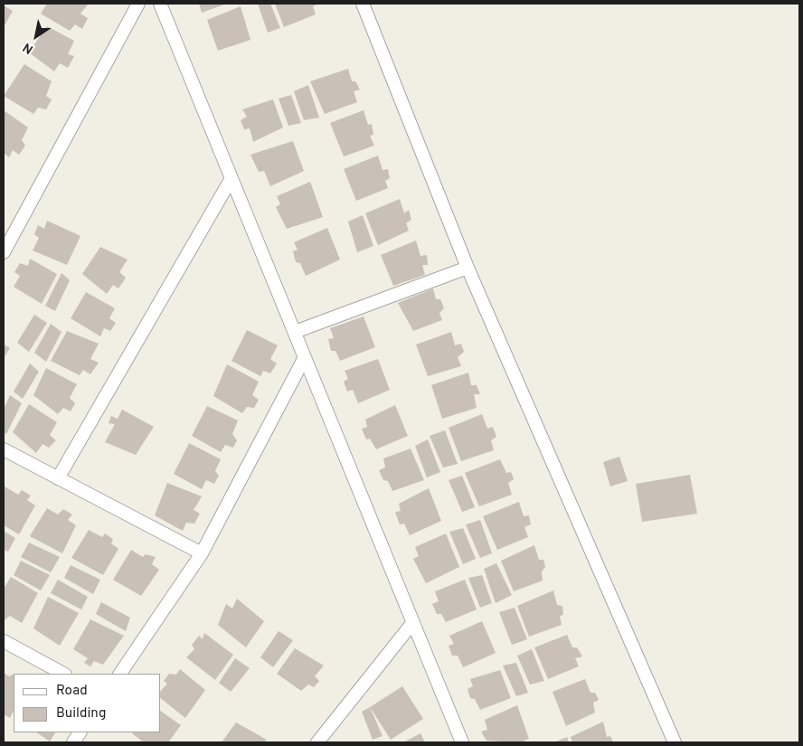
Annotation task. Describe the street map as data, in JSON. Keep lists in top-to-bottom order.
{
  "legend": ["Road", "Building"],
  "north": "bottom left"
}
